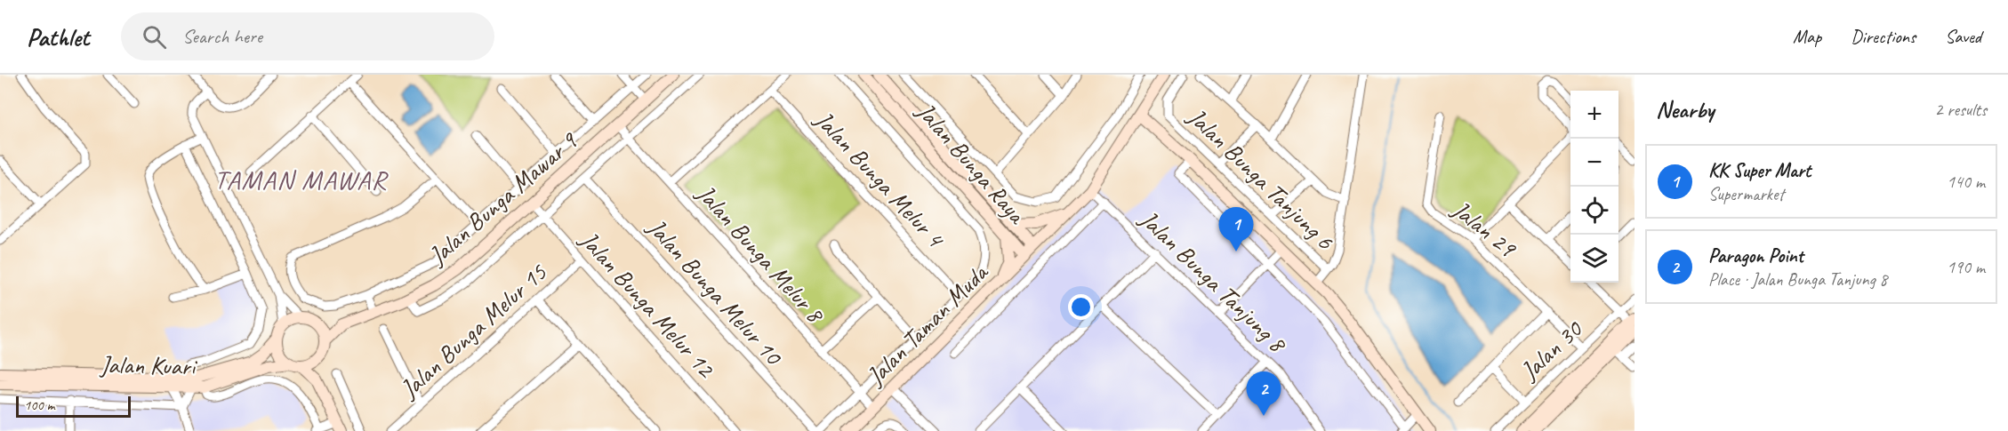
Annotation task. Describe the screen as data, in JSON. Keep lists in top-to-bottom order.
{
  "streets": {
    "street": [
      "Jalan Bunga Raya",
      "Jalan Bunga Melur 4",
      "Jalan Bunga Tanjung 6",
      "Jalan Bunga Mawar 9",
      "Jalan 29",
      "Jalan Bunga Melur 8",
      "Jalan Bunga Tanjung 8",
      "Jalan Bunga Melur 10",
      "Jalan Bunga Melur 12",
      "Jalan Taman Muda",
      "Jalan Bunga Melur 15",
      "Jalan 30",
      "Jalan Kuari"
    ]
  },
  "crossings": [
    ["Jalan Bunga Raya", "Jalan Taman Muda"],
    ["Jalan Bunga Mawar 9", "Jalan Bunga Melur 8"],
    ["Jalan Bunga Mawar 9", "Jalan Bunga Melur 12"],
    ["Jalan Bunga Mawar 9", "Jalan Kuari"],
    ["Jalan 29", "Jalan 30"],
    ["Jalan Bunga Melur 8", "Jalan Taman Muda"],
    ["Jalan Bunga Tanjung 8", "Jalan Taman Muda"],
    ["Jalan Bunga Melur 12", "Jalan Bunga Melur 15"]
  ],
  "districts": ["TAMAN MAWAR"],
  "scale_bar": "100 m",
  "page": {
    "header": "Pathlet",
    "search": "Search here",
    "nav": ["Map", "Directions", "Saved"],
    "heading": ["Nearby", "2 results"],
    "map_buttons": ["+", "−"],
    "list": [
      {
        "mark": "1",
        "name": "KK Super Mart",
        "note": "Supermarket",
        "value": "140 m"
      },
      {
        "mark": "2",
        "name": "Paragon Point",
        "note": "Place · Jalan Bunga Tanjung 8",
        "value": "190 m"
      }
    ],
    "pins": ["1", "2"],
    "scale": "100 m"
  }
}
